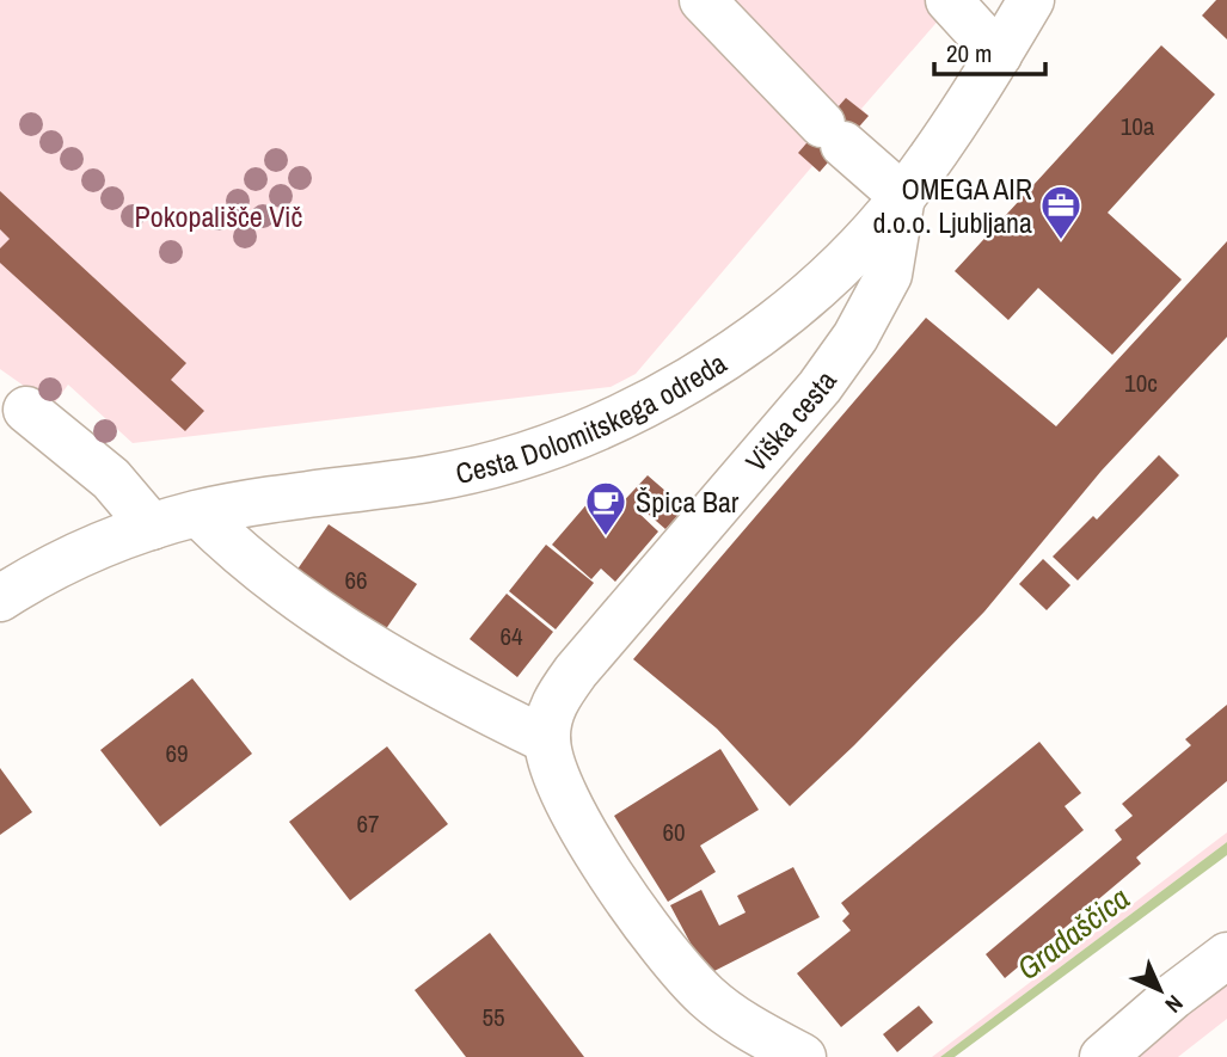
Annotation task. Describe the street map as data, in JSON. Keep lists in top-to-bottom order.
{
  "streets": {
    "street": ["Cesta Dolomitskega odreda", "Viška cesta"]
  },
  "crossings": [
    ["Cesta Dolomitskega odreda", "Viška cesta"]
  ],
  "water": ["Gradaščica"],
  "parks": ["Pokopališče Vič"],
  "places": {
    "office": ["OMEGA AIR d.o.o. Ljubljana"],
    "cafe": ["Špica Bar"]
  },
  "house_numbers": [
    "10a",
    "10c",
    "66",
    "64",
    "69",
    "67",
    "60",
    "55"
  ],
  "scale_bar": "20 m",
  "north": "bottom right"
}
